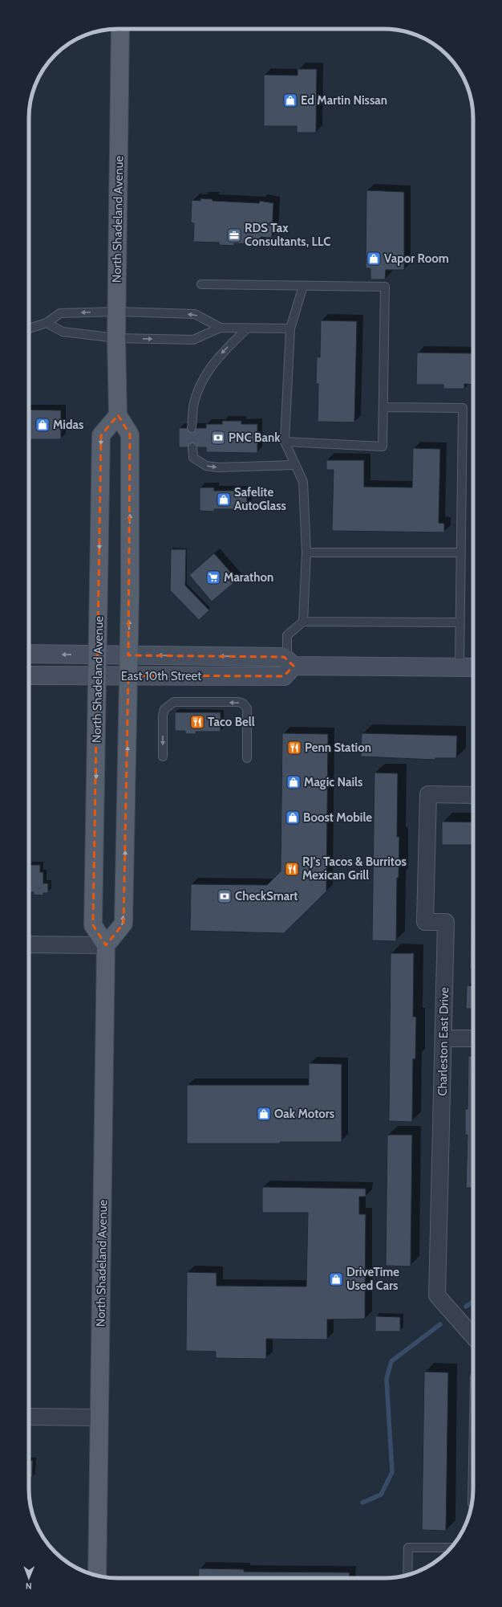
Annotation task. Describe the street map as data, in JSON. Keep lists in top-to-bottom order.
{
  "streets": {
    "main road": ["North Shadeland Avenue", "East 10th Street"],
    "street": ["Charleston East Drive"]
  },
  "crossings": [
    ["North Shadeland Avenue", "East 10th Street"]
  ],
  "places": {
    "shop": [
      "Ed Martin Nissan",
      "Vapor Room",
      "Midas",
      "Safelite AutoGlass",
      "Magic Nails",
      "Boost Mobile",
      "Oak Motors",
      "DriveTime Used Cars"
    ],
    "office": ["RDS Tax Consultants, LLC"],
    "bank": ["PNC Bank", "CheckSmart"],
    "supermarket": ["Marathon"],
    "restaurant": ["Taco Bell", "Penn Station", "RJ's Tacos & Burritos Mexican Grill"]
  },
  "north": "bottom"
}
